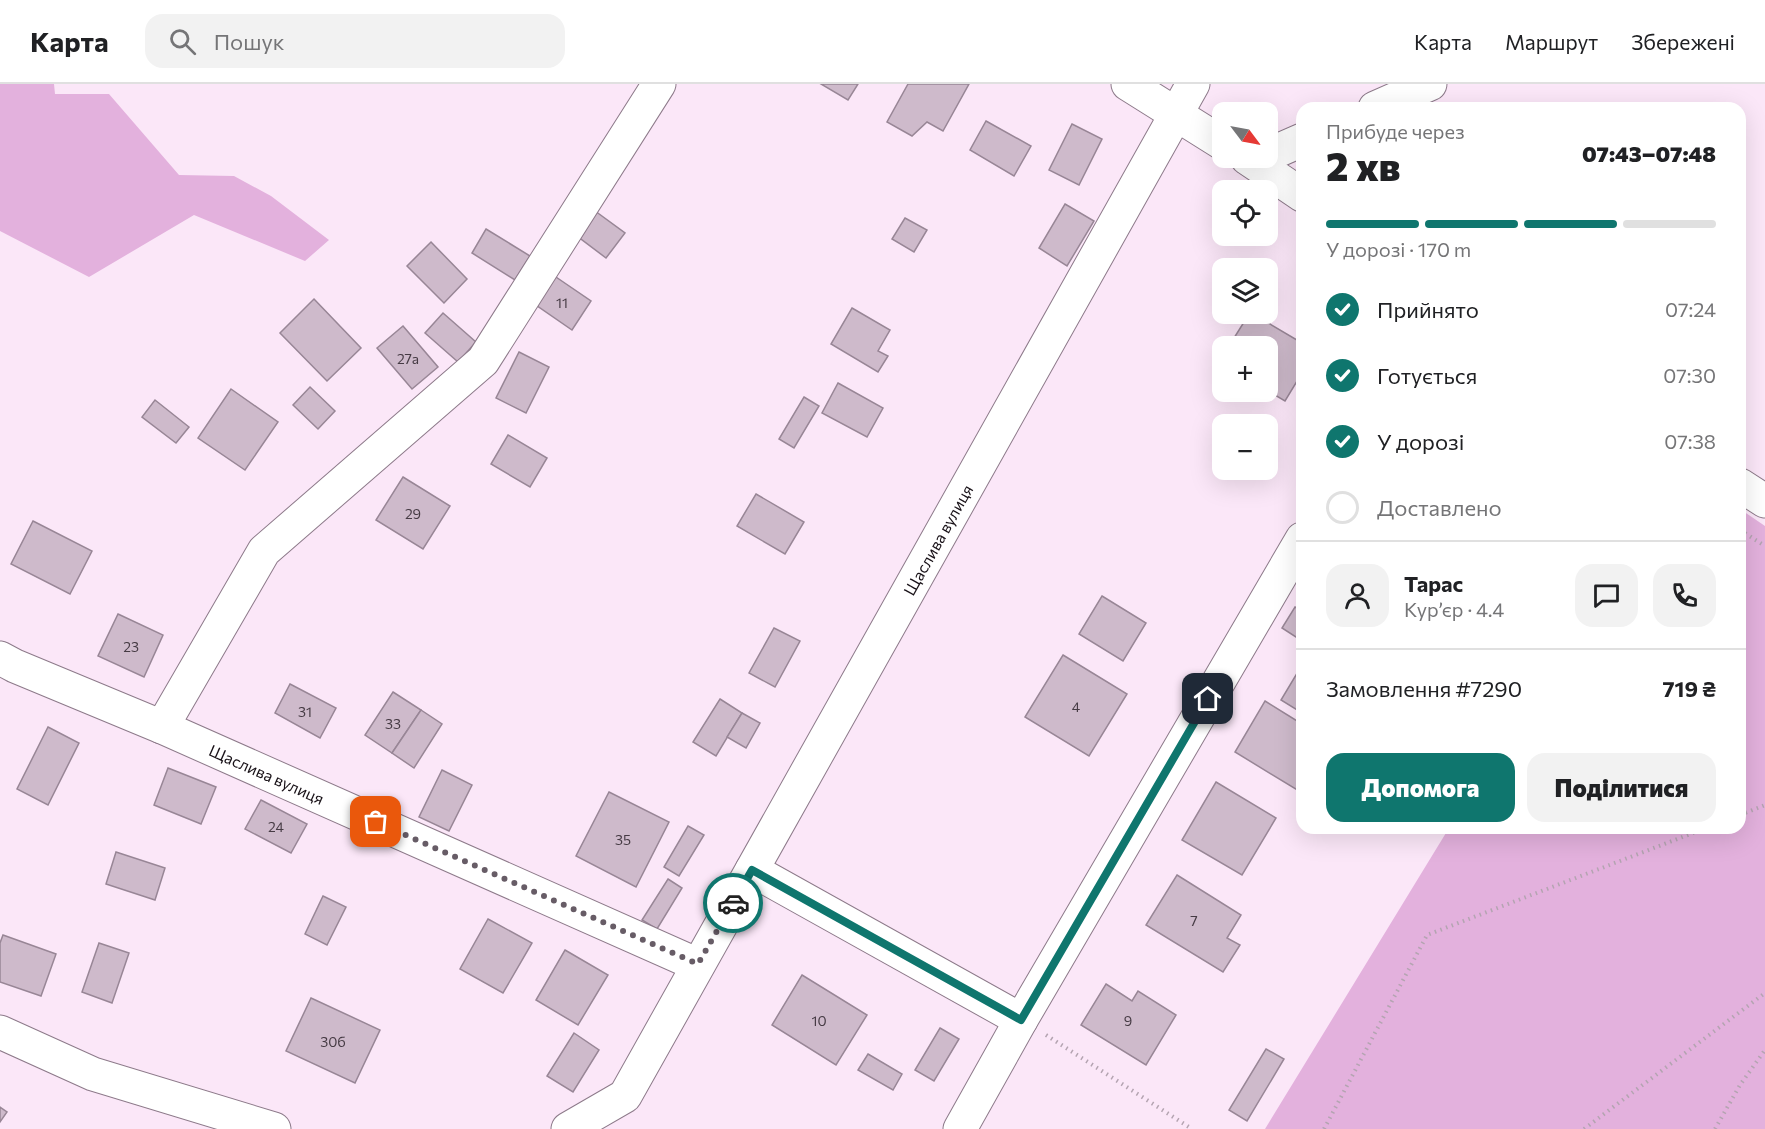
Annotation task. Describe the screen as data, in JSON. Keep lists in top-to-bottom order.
{
  "streets": {
    "street": ["Щаслива вулиця"]
  },
  "house_numbers": [
    "11",
    "27a",
    "29",
    "23",
    "4",
    "31",
    "33",
    "24",
    "35",
    "7",
    "10",
    "9",
    "30б"
  ],
  "north": "bottom right",
  "page": {
    "header": "Карта",
    "search": "Пошук",
    "nav": ["Карта", "Маршрут", "Збережені"],
    "map_buttons": ["+", "−"],
    "heading": ["2 хв", "Прибуде через", "07:43–07:48"],
    "panel": [
      "Тарас",
      "Кур’єр · 4.4",
      "Замовлення #7290",
      "719 ₴"
    ],
    "bar": "У дорозі · 170 m",
    "list": [
      ["Прийнято", "07:24"],
      ["Готується", "07:30"],
      ["У дорозі", "07:38"],
      "Доставлено"
    ],
    "buttons": ["Допомога", "Поділитися"]
  }
}
